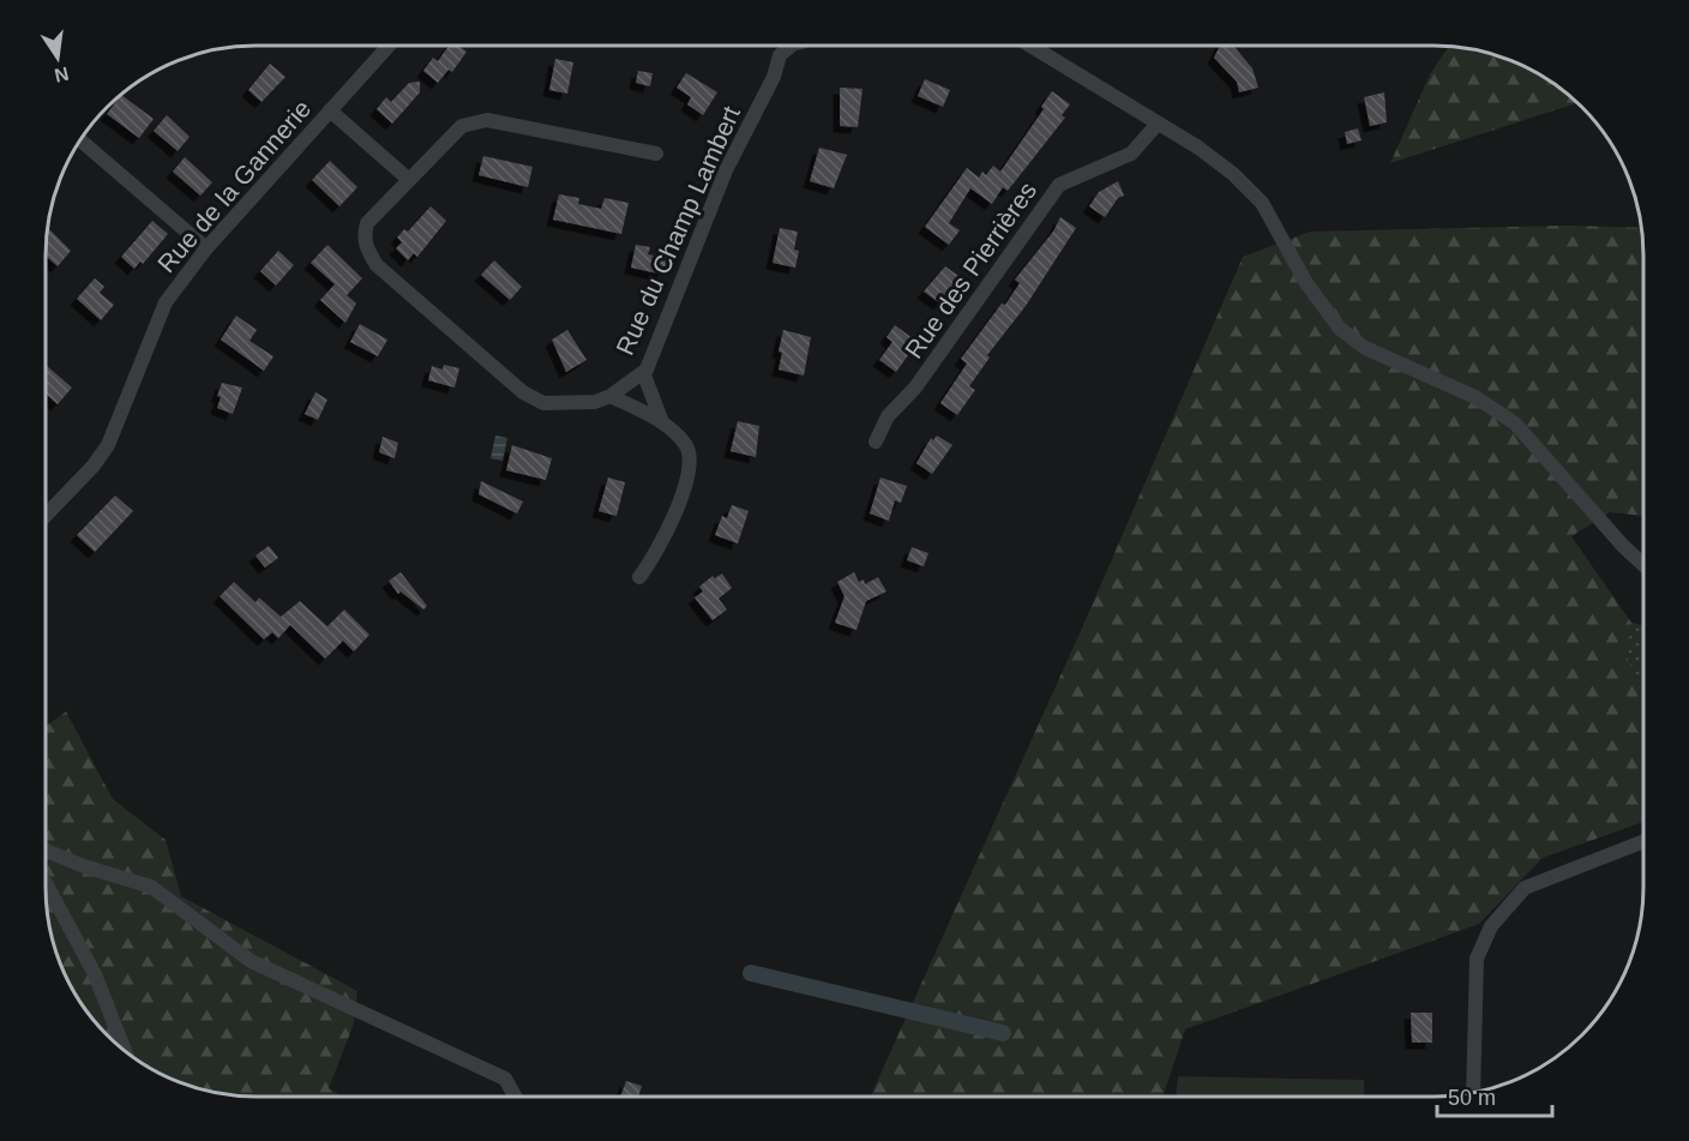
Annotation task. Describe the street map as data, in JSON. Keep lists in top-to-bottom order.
{
  "streets": {
    "street": ["Rue de la Gannerie", "Rue du Champ Lambert", "Rue des Pierrières"]
  },
  "scale_bar": "50 m",
  "north": "bottom"
}
